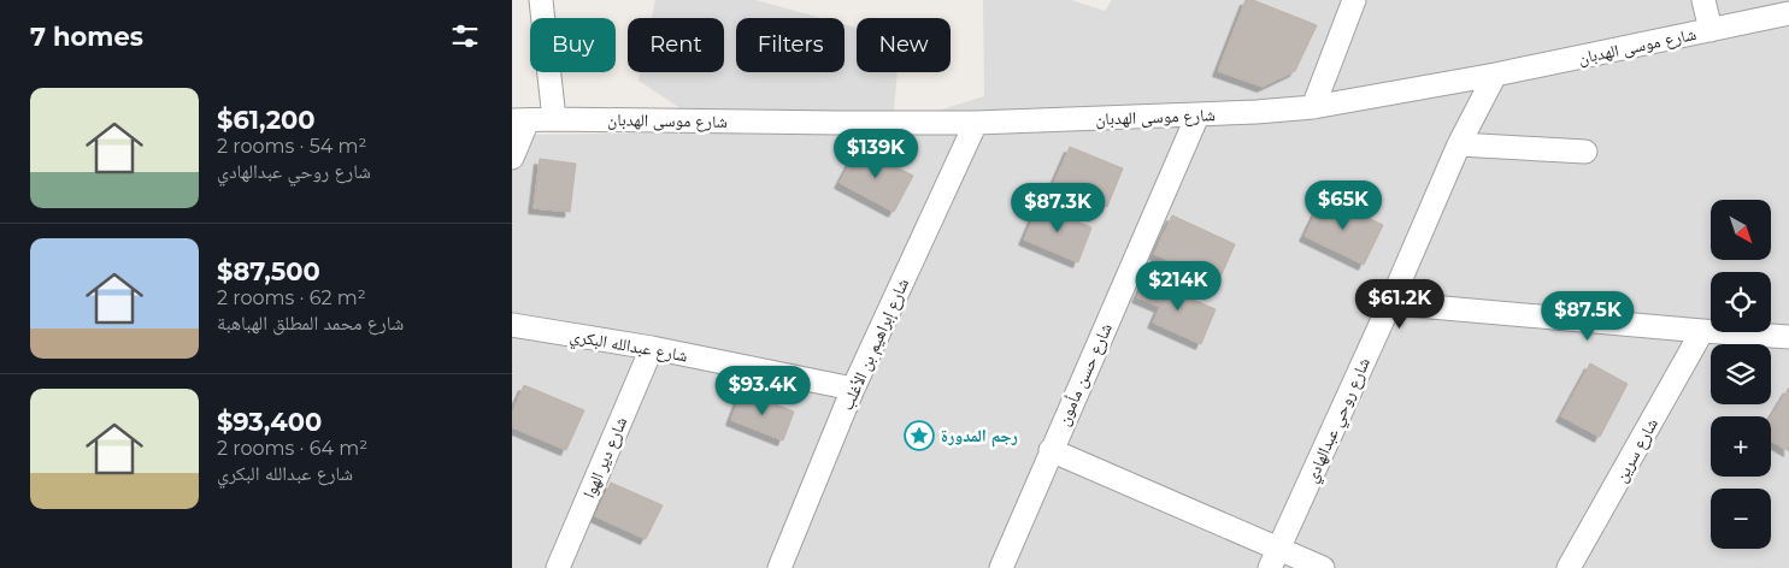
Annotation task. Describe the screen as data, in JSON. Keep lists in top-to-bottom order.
{
  "streets": {
    "street": [
      "شارع موسى الهدبان",
      "شارع إبراهيم بن الأغلب",
      "شارع عبدالله البكري",
      "شارع حسن مأمون",
      "شارع روحي عبدالهادي",
      "شارع سرين",
      "شارع دير الهوا"
    ]
  },
  "crossings": [
    ["شارع موسى الهدبان", "شارع إبراهيم بن الأغلب"],
    ["شارع موسى الهدبان", "شارع حسن مأمون"],
    ["شارع موسى الهدبان", "شارع روحي عبدالهادي"],
    ["شارع إبراهيم بن الأغلب", "شارع عبدالله البكري"],
    ["شارع عبدالله البكري", "شارع دير الهوا"]
  ],
  "places": {
    "place": ["رجم المدورة"]
  },
  "north": "bottom right",
  "page": {
    "heading": "7 homes",
    "chip": [
      "Buy",
      "Rent",
      "Filters",
      "New"
    ],
    "list": [
      {
        "name": "$61,200",
        "note": "2 rooms · 54 m² · شارع روحي عبدالهادي"
      },
      {
        "name": "$87,500",
        "note": "2 rooms · 62 m² · شارع محمد المطلق الهباهبة"
      },
      {
        "name": "$93,400",
        "note": "2 rooms · 64 m² · شارع عبدالله البكري"
      }
    ],
    "price": [
      "$139K",
      "$65K",
      "$87.3K",
      "$214K",
      "$61.2K",
      "$87.5K",
      "$93.4K"
    ],
    "map_buttons": ["+", "−"]
  }
}
